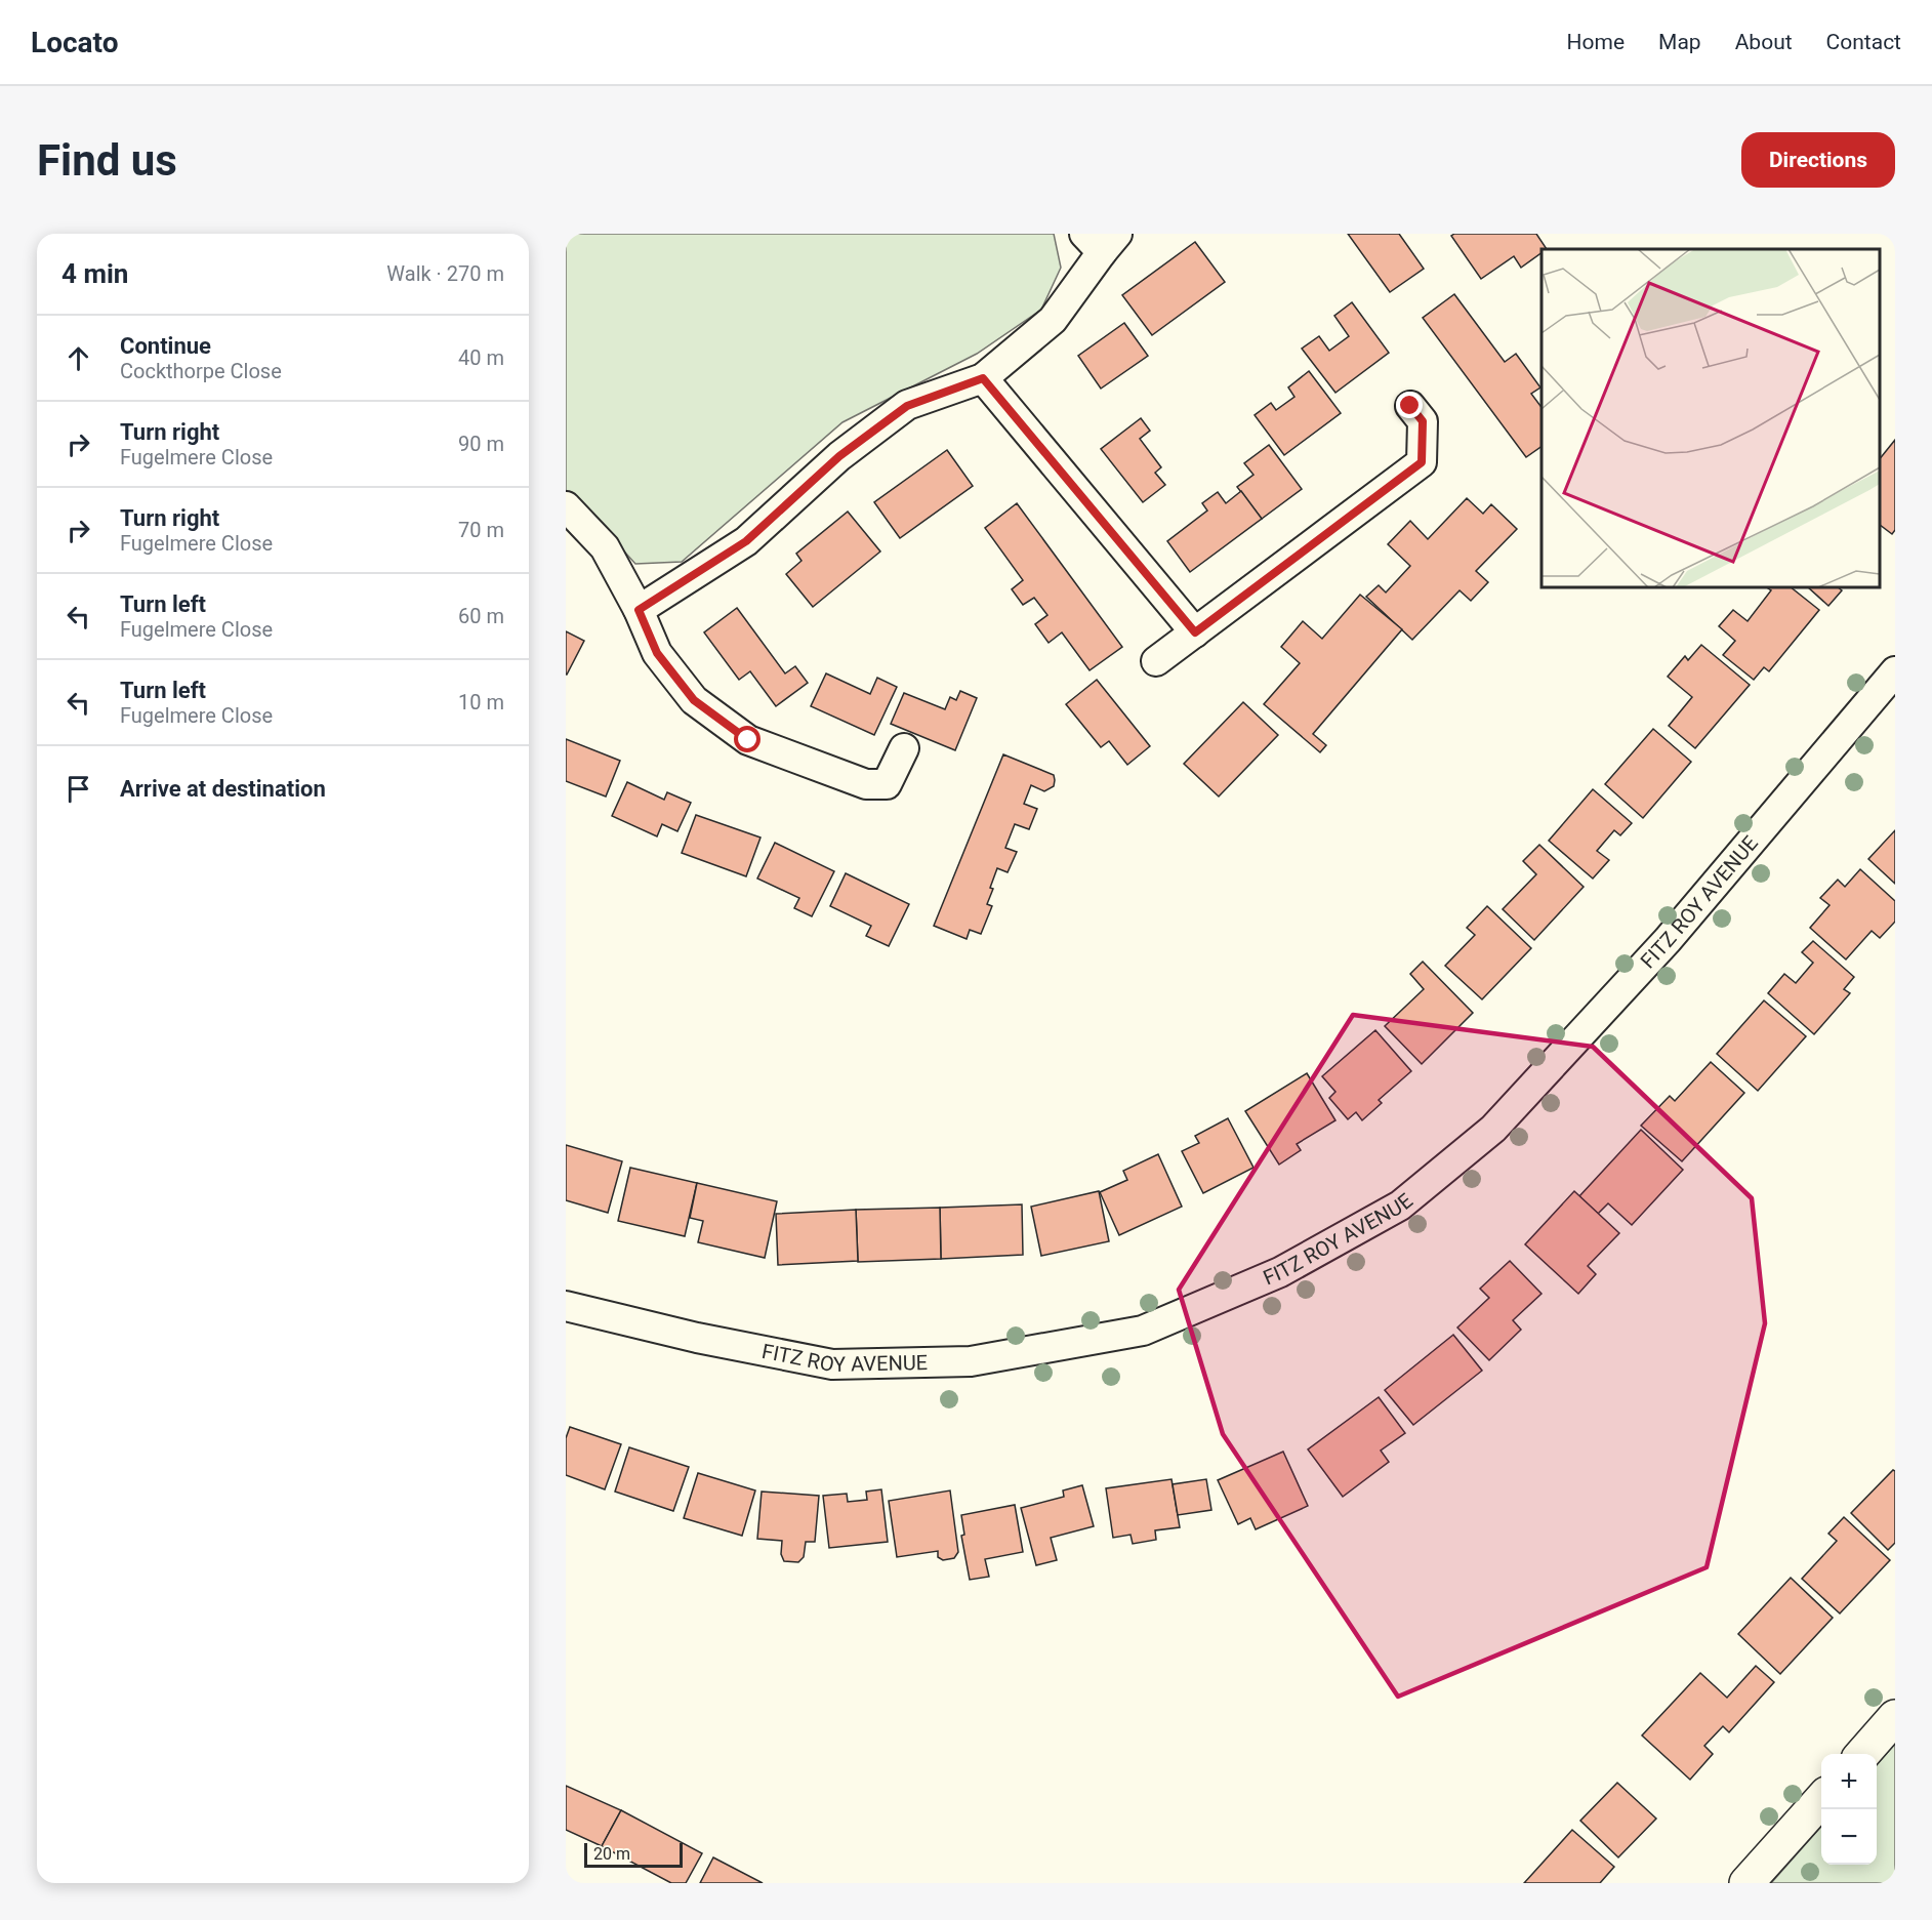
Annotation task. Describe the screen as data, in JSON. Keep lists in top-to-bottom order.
{
  "streets": {
    "street": ["FITZ ROY AVENUE"]
  },
  "scale_bar": "20 m",
  "page": {
    "header": "Locato",
    "nav": [
      "Home",
      "Map",
      "About",
      "Contact"
    ],
    "buttons": "Directions",
    "title": "Find us",
    "heading": ["4 min", "Walk · 270 m"],
    "list": [
      ["Continue", "Cockthorpe Close", "40 m"],
      ["Turn right", "Fugelmere Close", "90 m"],
      ["Turn right", "Fugelmere Close", "70 m"],
      ["Turn left", "Fugelmere Close", "60 m"],
      ["Turn left", "Fugelmere Close", "10 m"],
      "Arrive at destination"
    ],
    "map_buttons": ["+", "−"],
    "scale": "20 m"
  }
}
